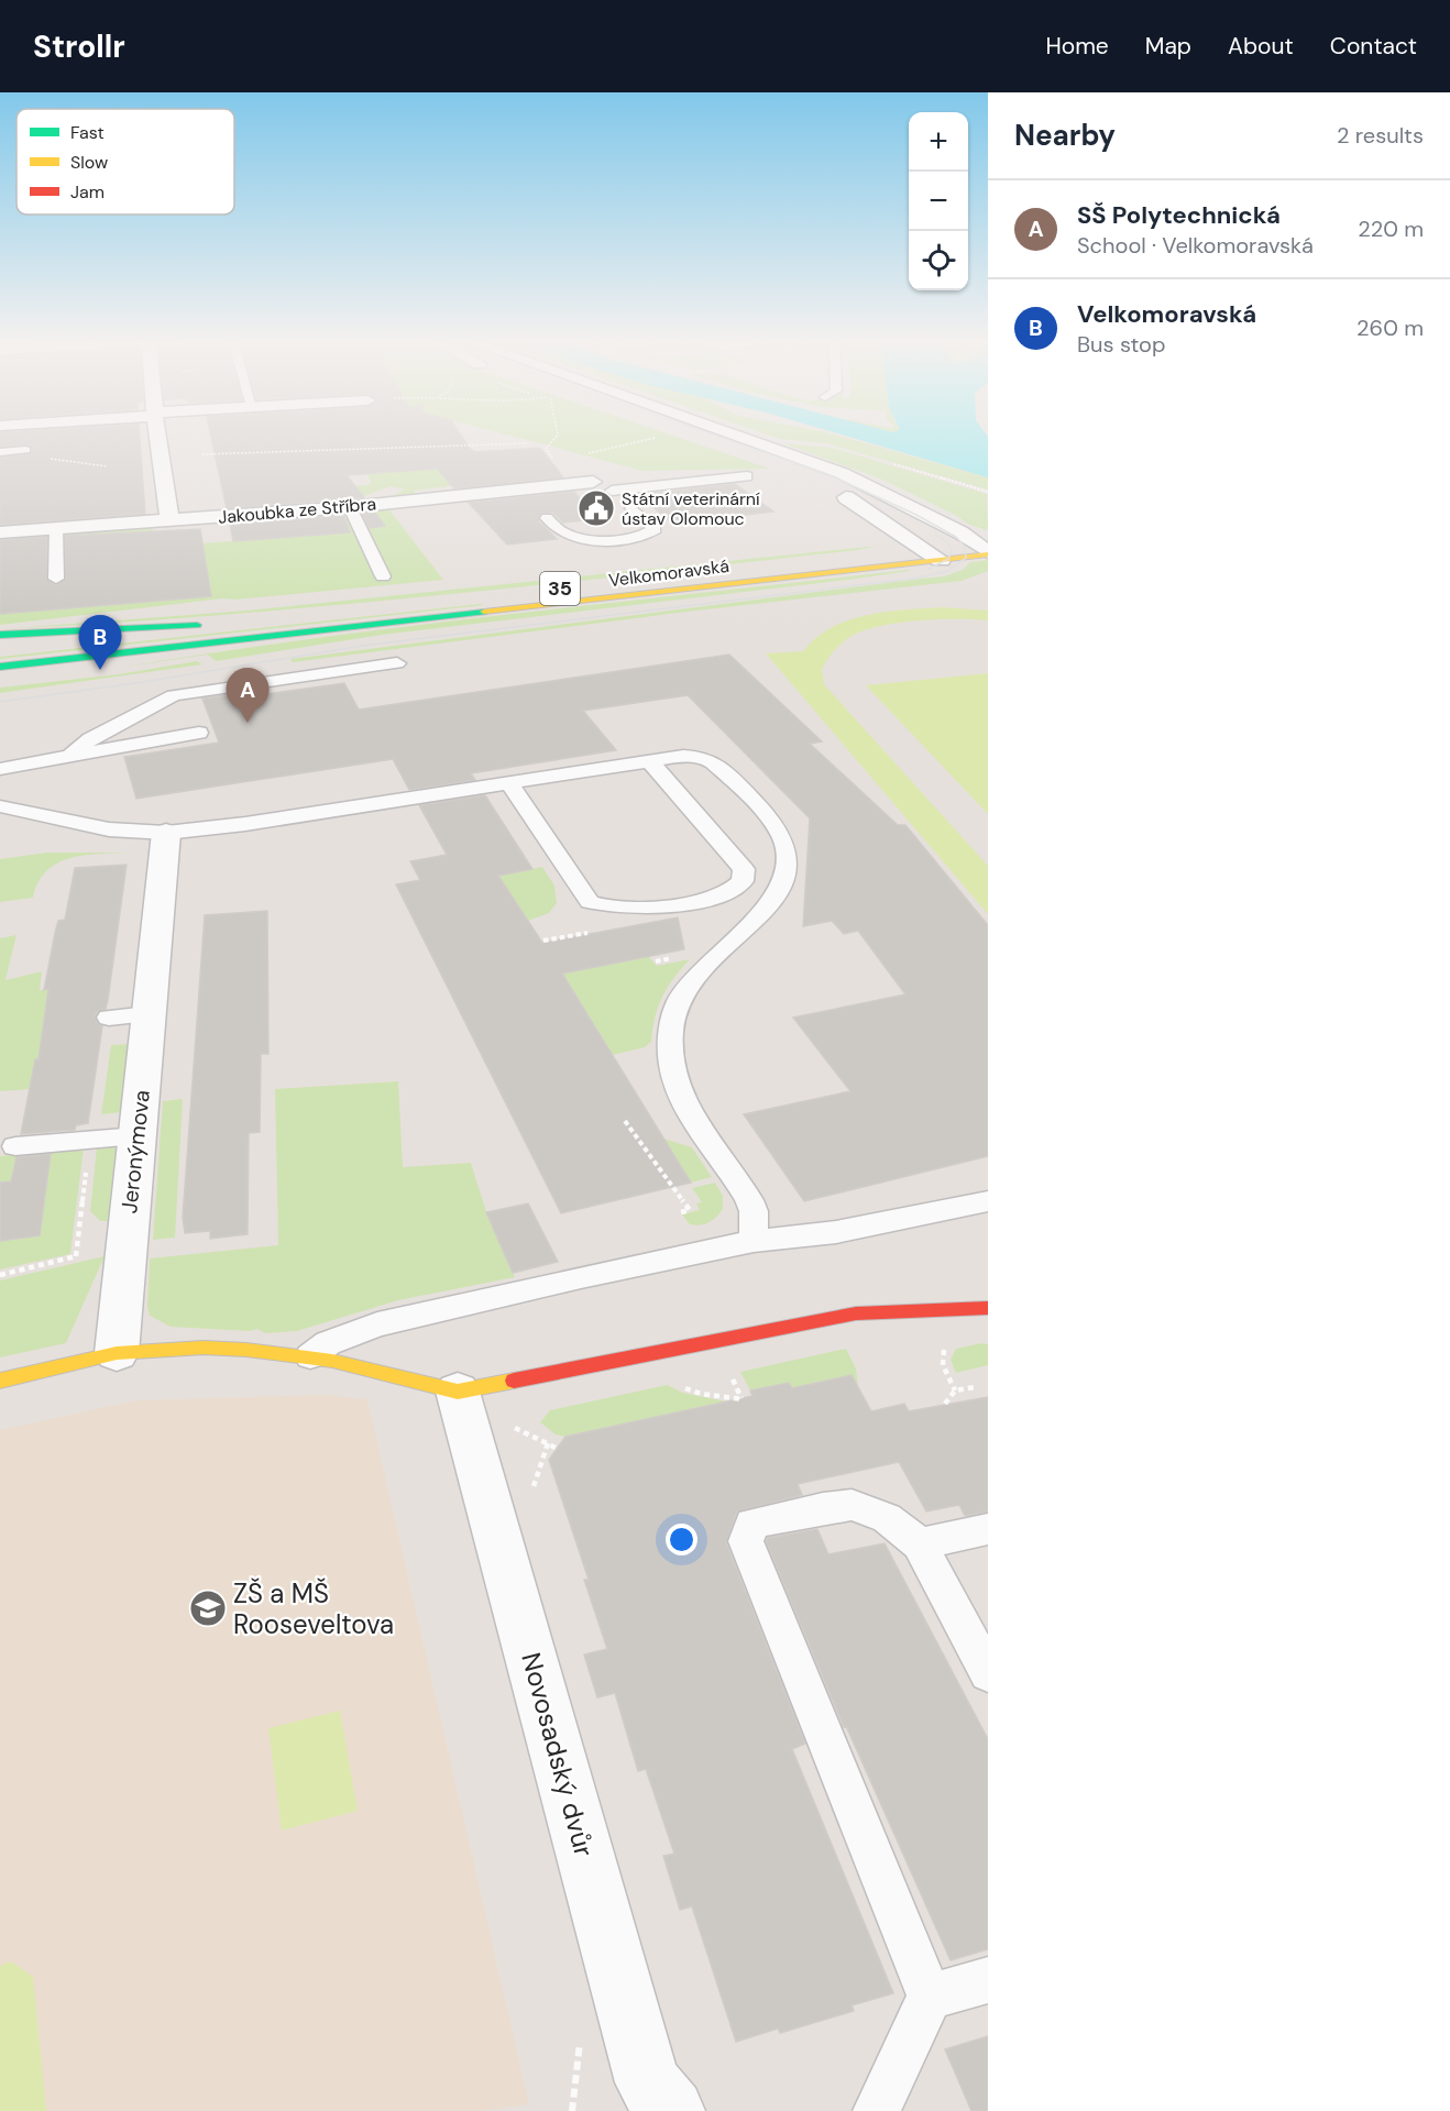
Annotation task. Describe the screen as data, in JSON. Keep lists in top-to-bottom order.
{
  "streets": {
    "main road": ["Velkomoravská", "35"],
    "street": ["Jakoubka ze Stříbra", "Jeronýmova", "Novosadský dvůr"]
  },
  "places": {
    "public building": ["Státní veterinární ústav Olomouc"],
    "school or university": ["ZŠ a MŠ Rooseveltova"]
  },
  "legend": ["Fast", "Slow", "Jam"],
  "page": {
    "header": "Strollr",
    "nav": [
      "Home",
      "Map",
      "About",
      "Contact"
    ],
    "heading": ["Nearby", "2 results"],
    "map_buttons": ["+", "−"],
    "list": [
      {
        "mark": "A",
        "name": "SŠ Polytechnická",
        "note": "School · Velkomoravská",
        "value": "220 m"
      },
      {
        "mark": "B",
        "name": "Velkomoravská",
        "note": "Bus stop",
        "value": "260 m"
      }
    ],
    "pins": ["B", "A"]
  }
}
